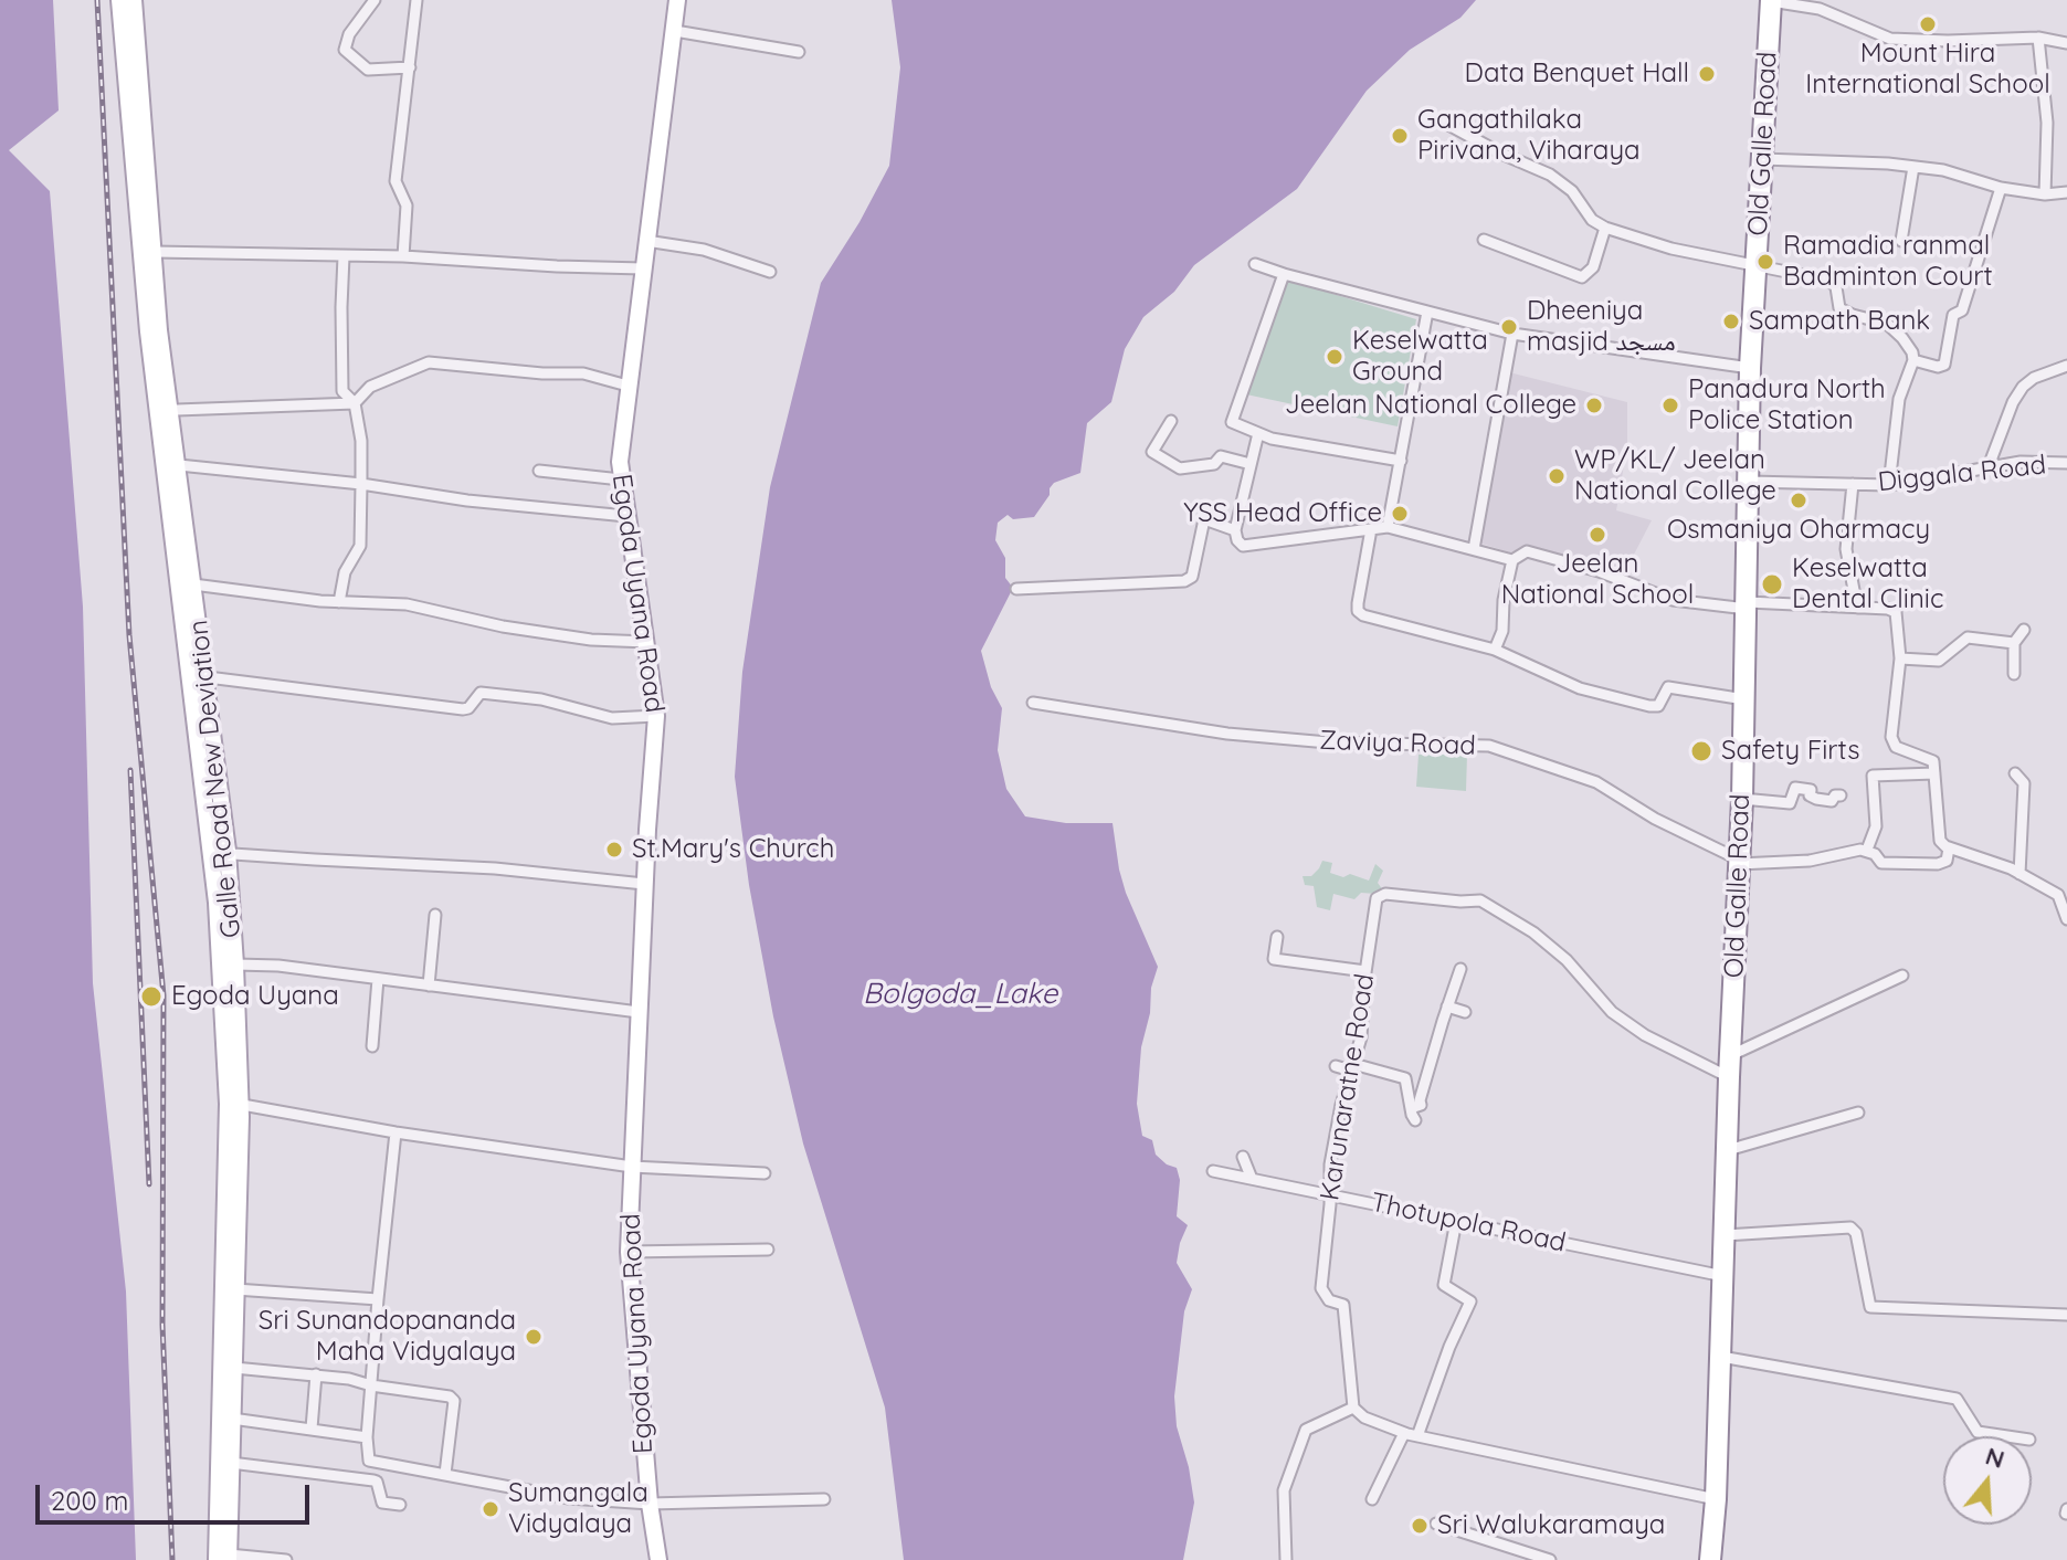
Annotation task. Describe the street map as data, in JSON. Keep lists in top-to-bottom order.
{
  "streets": {
    "highway": ["Old Galle Road"],
    "main road": ["Egoda Uyana Road", "Galle Road New Deviation"],
    "street": [
      "Diggala Road",
      "Zaviya Road",
      "Karunaratne Road",
      "Thotupola Road"
    ]
  },
  "crossings": [
    ["Old Galle Road", "Diggala Road"],
    ["Old Galle Road", "Zaviya Road"],
    ["Old Galle Road", "Karunaratne Road"],
    ["Old Galle Road", "Thotupola Road"],
    ["Karunaratne Road", "Thotupola Road"]
  ],
  "water": ["Bolgoda_Lake"],
  "places": [
    "Mount Hira International School",
    "Data Benquet Hall",
    "Gangathilaka Pirivana, Viharaya",
    "Ramadia ranmal Badminton Court",
    "Sampath Bank",
    "Dheeniya masjid مسجد",
    "Keselwatta Ground",
    "Jeelan National College",
    "Panadura North Police Station",
    "WP/KL/ Jeelan National College",
    "Osmaniya Oharmacy",
    "YSS Head Office",
    "Jeelan National School",
    "Keselwatta Dental Clinic",
    "Safety Firts",
    "St.Mary's Church",
    "Egoda Uyana",
    "Sri Sunandopananda Maha Vidyalaya",
    "Sumangala Vidyalaya",
    "Sri Walukaramaya"
  ],
  "scale_bar": "200 m",
  "north": "top"
}
